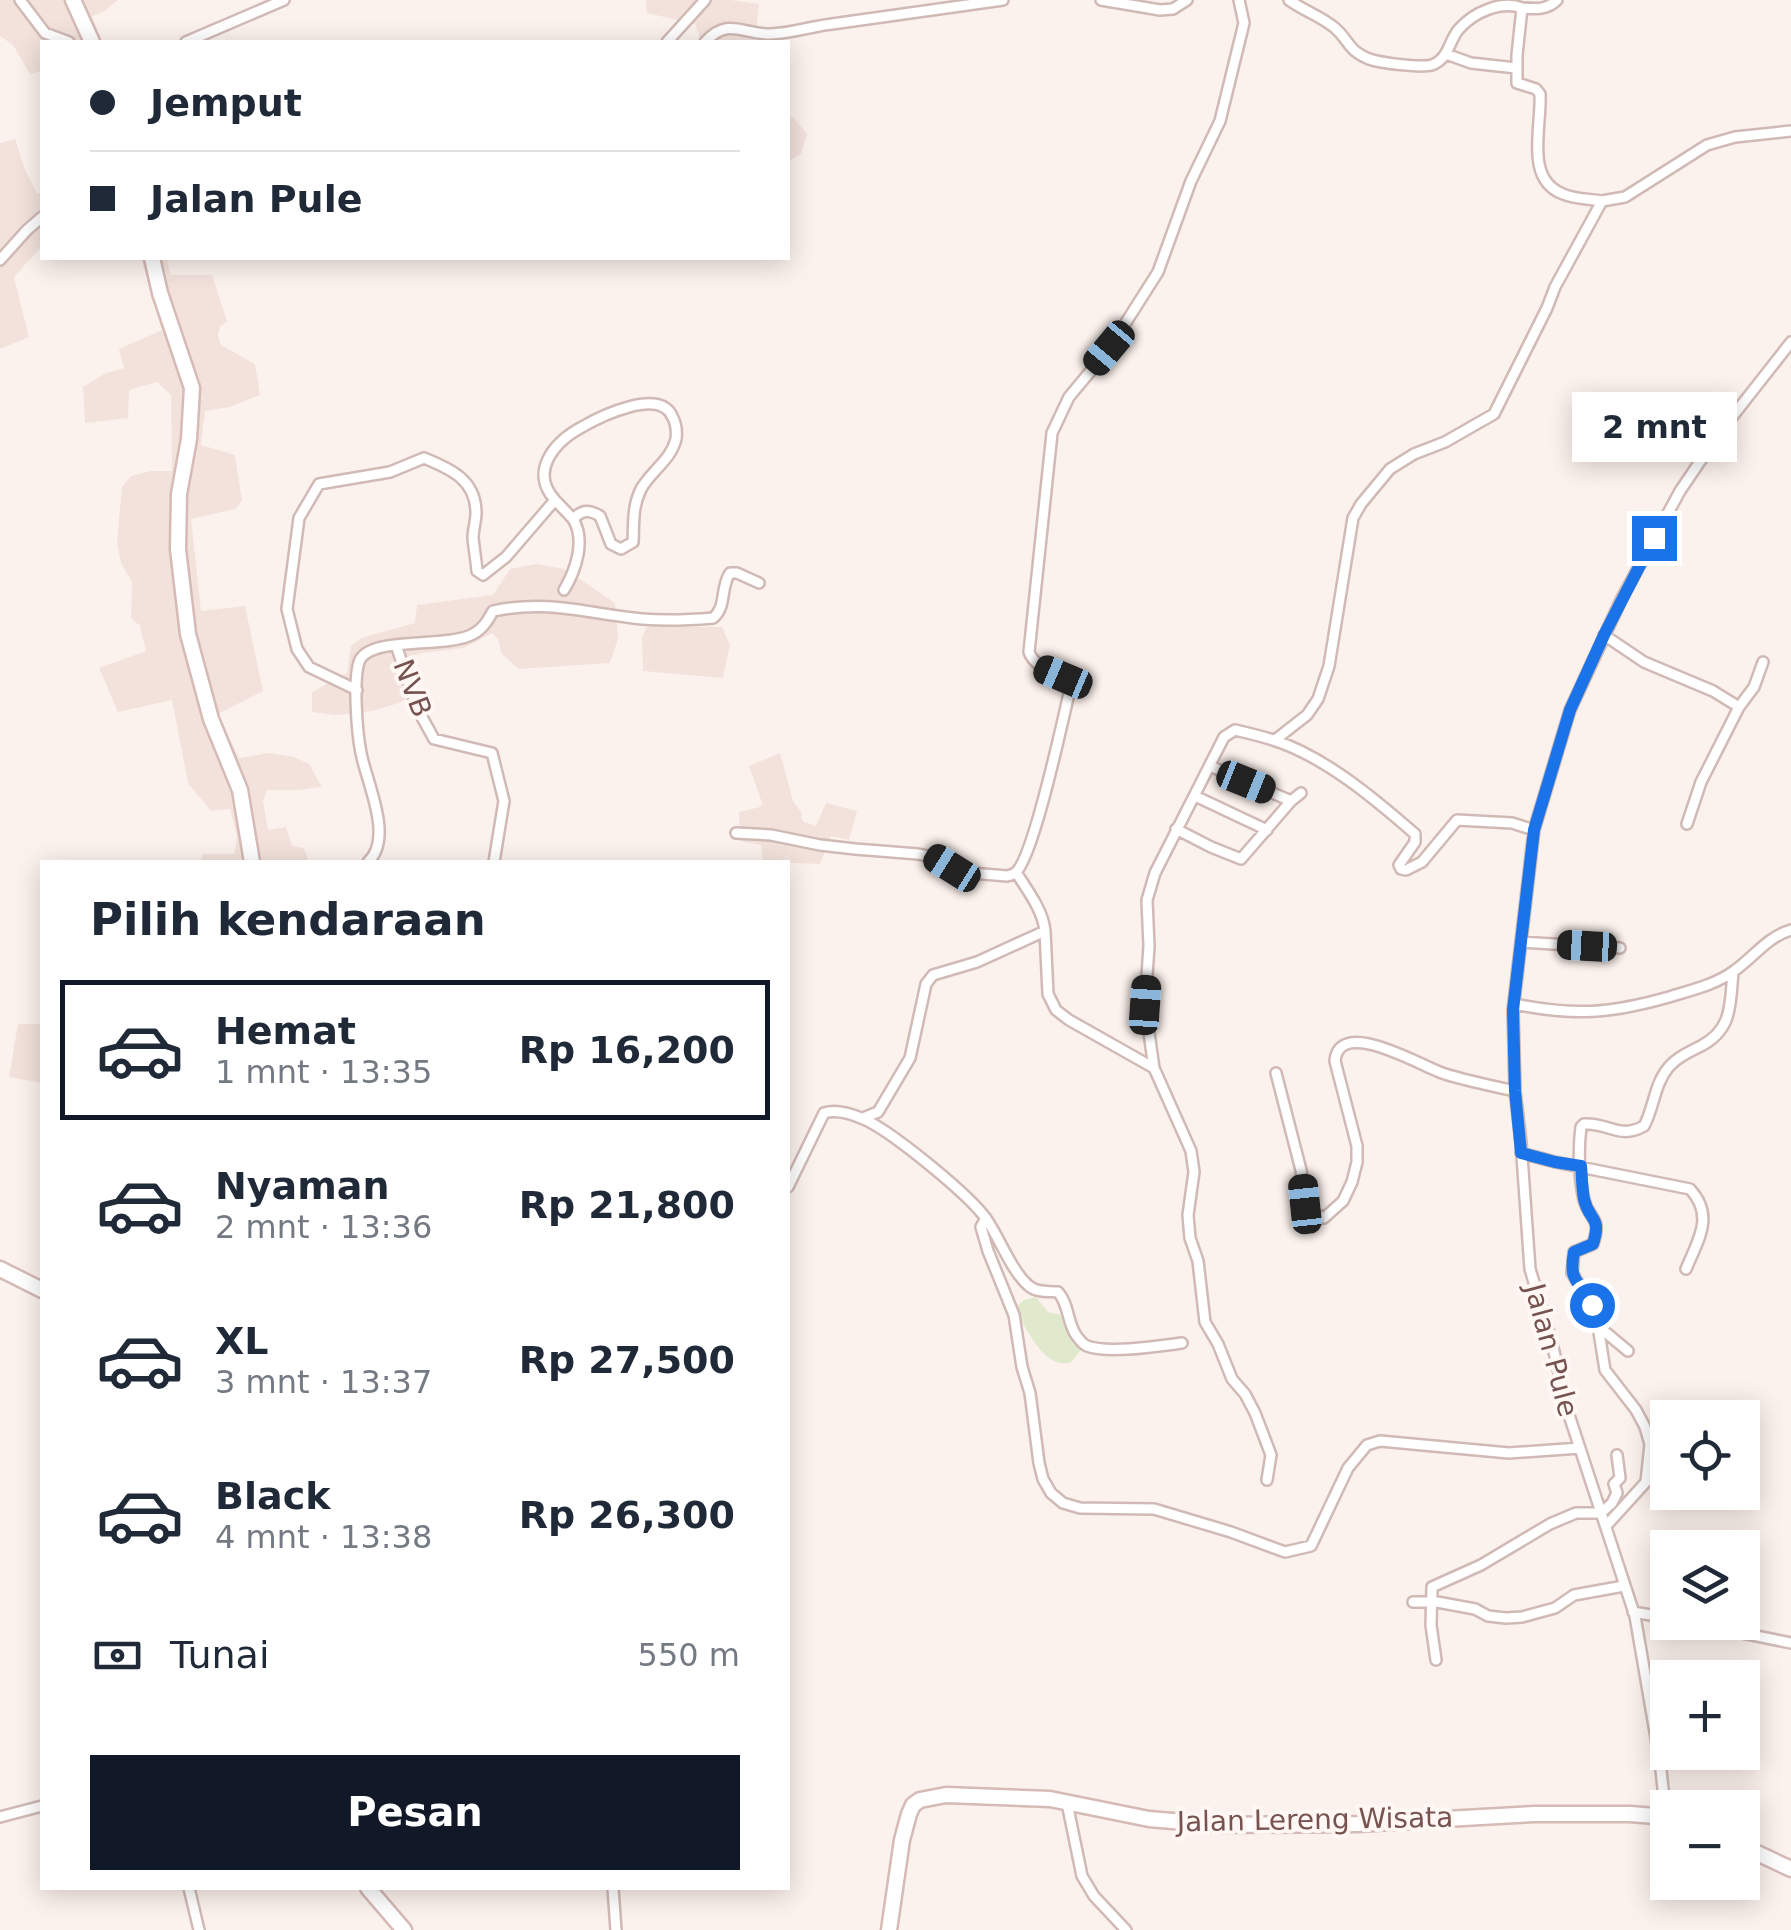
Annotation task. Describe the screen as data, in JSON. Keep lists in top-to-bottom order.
{
  "streets": {
    "main road": ["Jalan Lereng Wisata"],
    "street": ["NVB", "Jalan Pule"]
  },
  "page": {
    "banner": ["Jemput", "Jalan Pule"],
    "bubble": "2 mnt",
    "heading": "Pilih kendaraan",
    "list": [
      {
        "name": "Hemat",
        "note": "1 mnt · 13:35",
        "value": "Rp 16,200"
      },
      {
        "name": "Nyaman",
        "note": "2 mnt · 13:36",
        "value": "Rp 21,800"
      },
      {
        "name": "XL",
        "note": "3 mnt · 13:37",
        "value": "Rp 27,500"
      },
      {
        "name": "Black",
        "note": "4 mnt · 13:38",
        "value": "Rp 26,300"
      }
    ],
    "map_buttons": ["+", "−"],
    "pay": ["Tunai", "550 m"],
    "buttons": "Pesan"
  }
}
